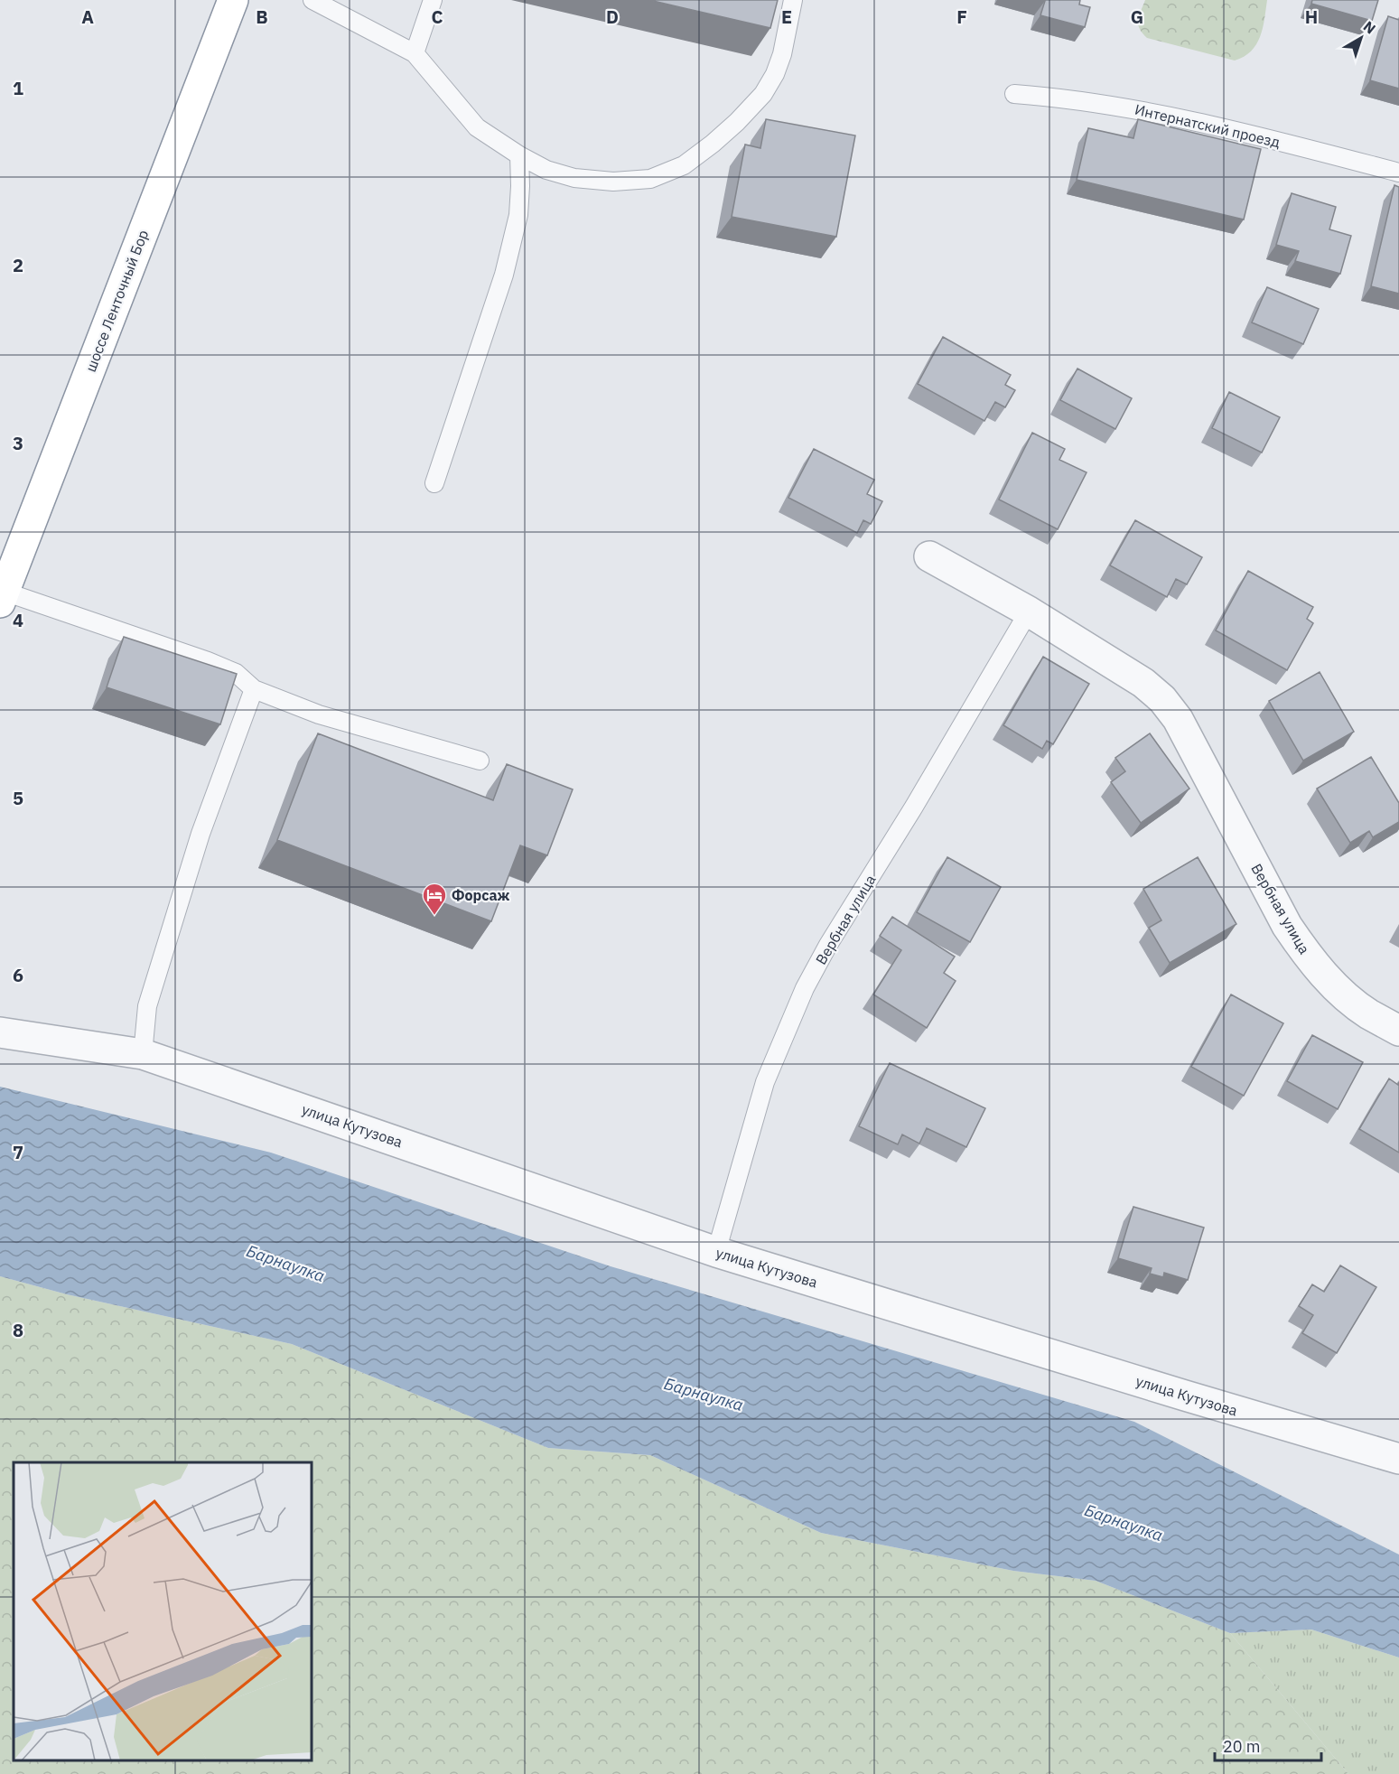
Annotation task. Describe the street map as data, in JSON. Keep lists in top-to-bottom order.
{
  "streets": {
    "highway": ["шоссе Ленточный Бор"],
    "street": ["Вербная улица", "улица Кутузова"],
    "lane": ["Интернатский проезд"]
  },
  "crossings": [
    ["Вербная улица", "улица Кутузова"]
  ],
  "water": ["Барнаулка"],
  "places": {
    "hotel": ["Форсаж"]
  },
  "scale_bar": "20 m",
  "north": "top right",
  "grid": {
    "columns": [
      "A",
      "B",
      "C",
      "D",
      "E",
      "F",
      "G",
      "H"
    ],
    "rows": [
      "1",
      "2",
      "3",
      "4",
      "5",
      "6",
      "7",
      "8"
    ]
  }
}
